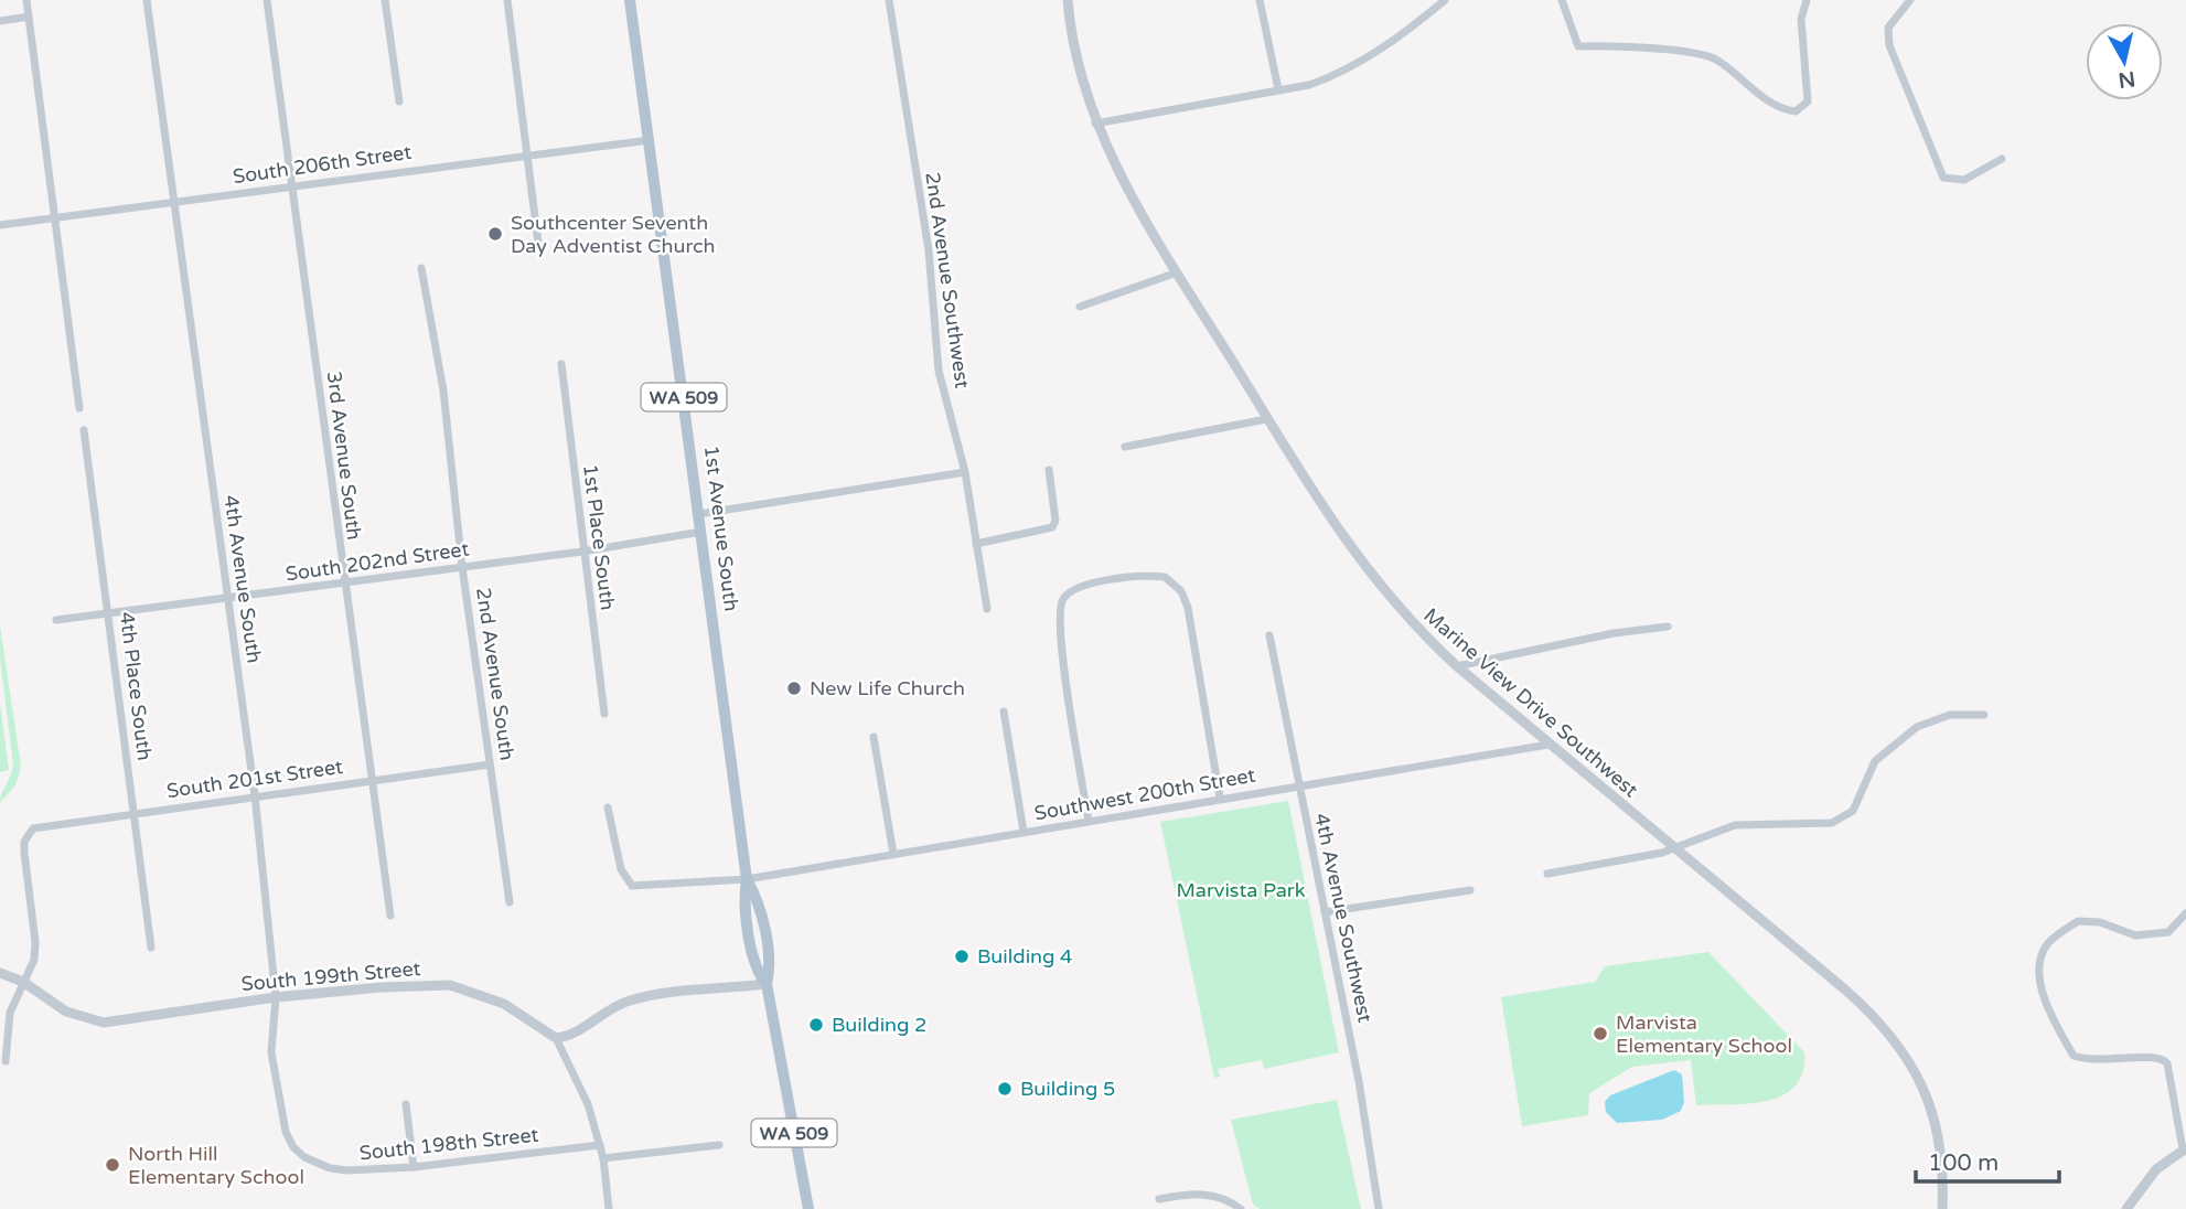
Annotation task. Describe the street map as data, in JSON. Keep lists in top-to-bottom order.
{
  "streets": {
    "main road": ["WA 509", "1st Avenue South"],
    "street": [
      "South 206th Street",
      "2nd Avenue Southwest",
      "3rd Avenue South",
      "1st Place South",
      "South 202nd Street",
      "4th Avenue South",
      "2nd Avenue South",
      "4th Place South",
      "Marine View Drive Southwest",
      "South 201st Street",
      "Southwest 200th Street",
      "4th Avenue Southwest",
      "South 199th Street",
      "South 198th Street"
    ]
  },
  "crossings": [
    ["South 206th Street", "3rd Avenue South"],
    ["South 206th Street", "1st Avenue South"],
    ["South 206th Street", "4th Avenue South"],
    ["3rd Avenue South", "South 202nd Street"],
    ["3rd Avenue South", "South 201st Street"],
    ["1st Avenue South", "South 202nd Street"],
    ["1st Avenue South", "Southwest 200th Street"],
    ["1st Place South", "South 202nd Street"],
    ["South 202nd Street", "4th Avenue South"],
    ["South 202nd Street", "2nd Avenue South"],
    ["South 202nd Street", "4th Place South"],
    ["4th Avenue South", "South 201st Street"],
    ["4th Avenue South", "South 199th Street"],
    ["4th Avenue South", "South 198th Street"],
    ["2nd Avenue South", "South 201st Street"],
    ["4th Place South", "South 201st Street"],
    ["Marine View Drive Southwest", "Southwest 200th Street"],
    ["South 201st Street", "South 199th Street"],
    ["Southwest 200th Street", "4th Avenue Southwest"]
  ],
  "parks": ["Marvista Park"],
  "places": [
    "Southcenter Seventh Day Adventist Church",
    "New Life Church",
    "Building 4",
    "Building 2",
    "Marvista Elementary School",
    "Building 5",
    "North Hill Elementary School"
  ],
  "scale_bar": "100 m",
  "north": "bottom"
}
